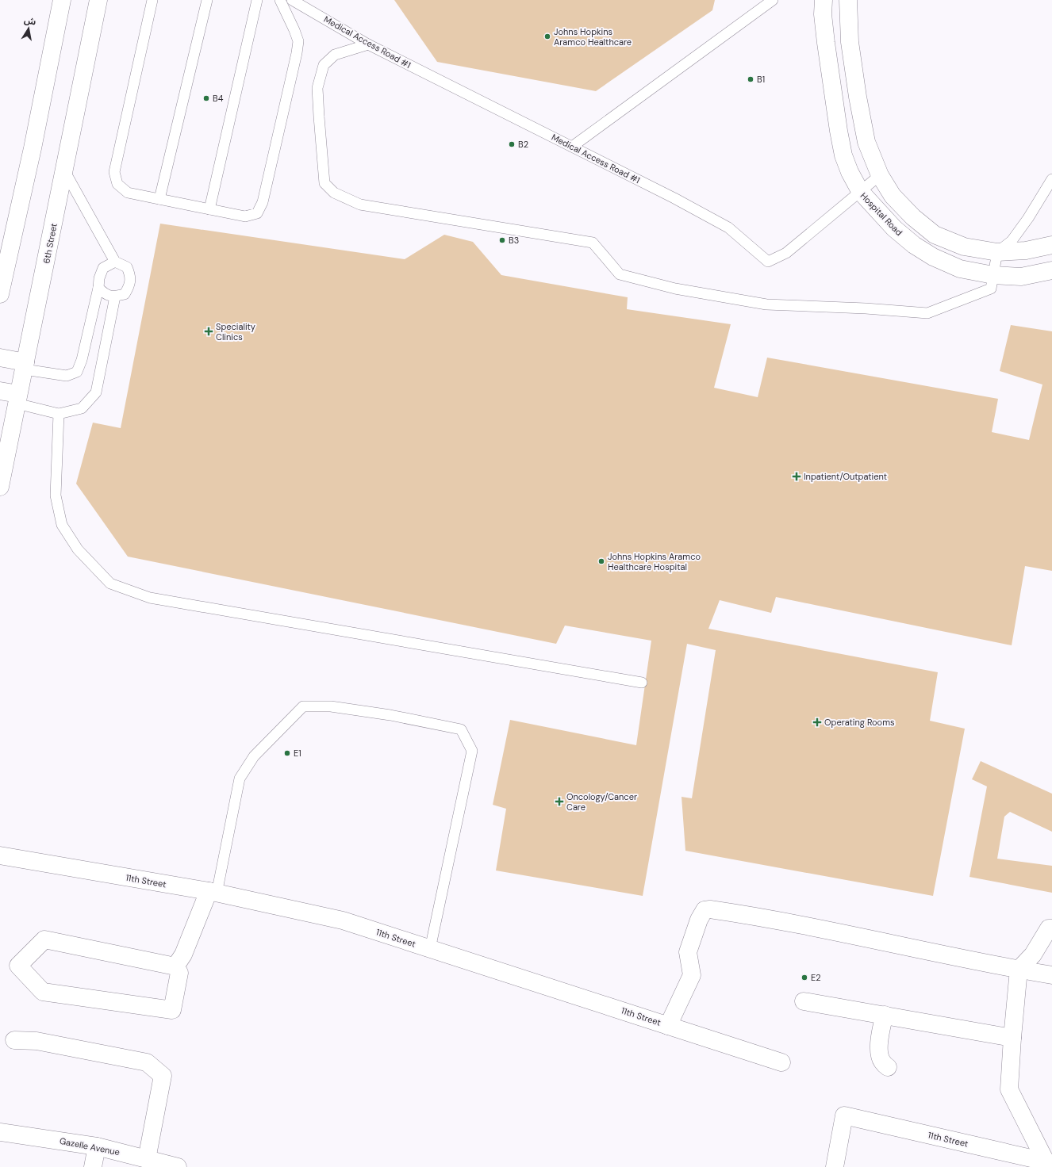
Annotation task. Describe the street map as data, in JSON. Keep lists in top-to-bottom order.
{
  "streets": {
    "street": [
      "Hospital Road",
      "6th Street",
      "11th Street",
      "Gazelle Avenue"
    ],
    "lane": ["Medical Access Road #1"]
  },
  "crossings": [
    ["Medical Access Road #1", "Hospital Road"]
  ],
  "places": {
    "other": [
      "Johns Hopkins Aramco Healthcare",
      "B1",
      "B4",
      "B2",
      "B3",
      "Johns Hopkins Aramco Healthcare Hospital",
      "E1",
      "E2"
    ],
    "health": [
      "Speciality Clinics",
      "Inpatient/Outpatient",
      "Operating Rooms",
      "Oncology/Cancer Care"
    ]
  },
  "north": "top"
}
